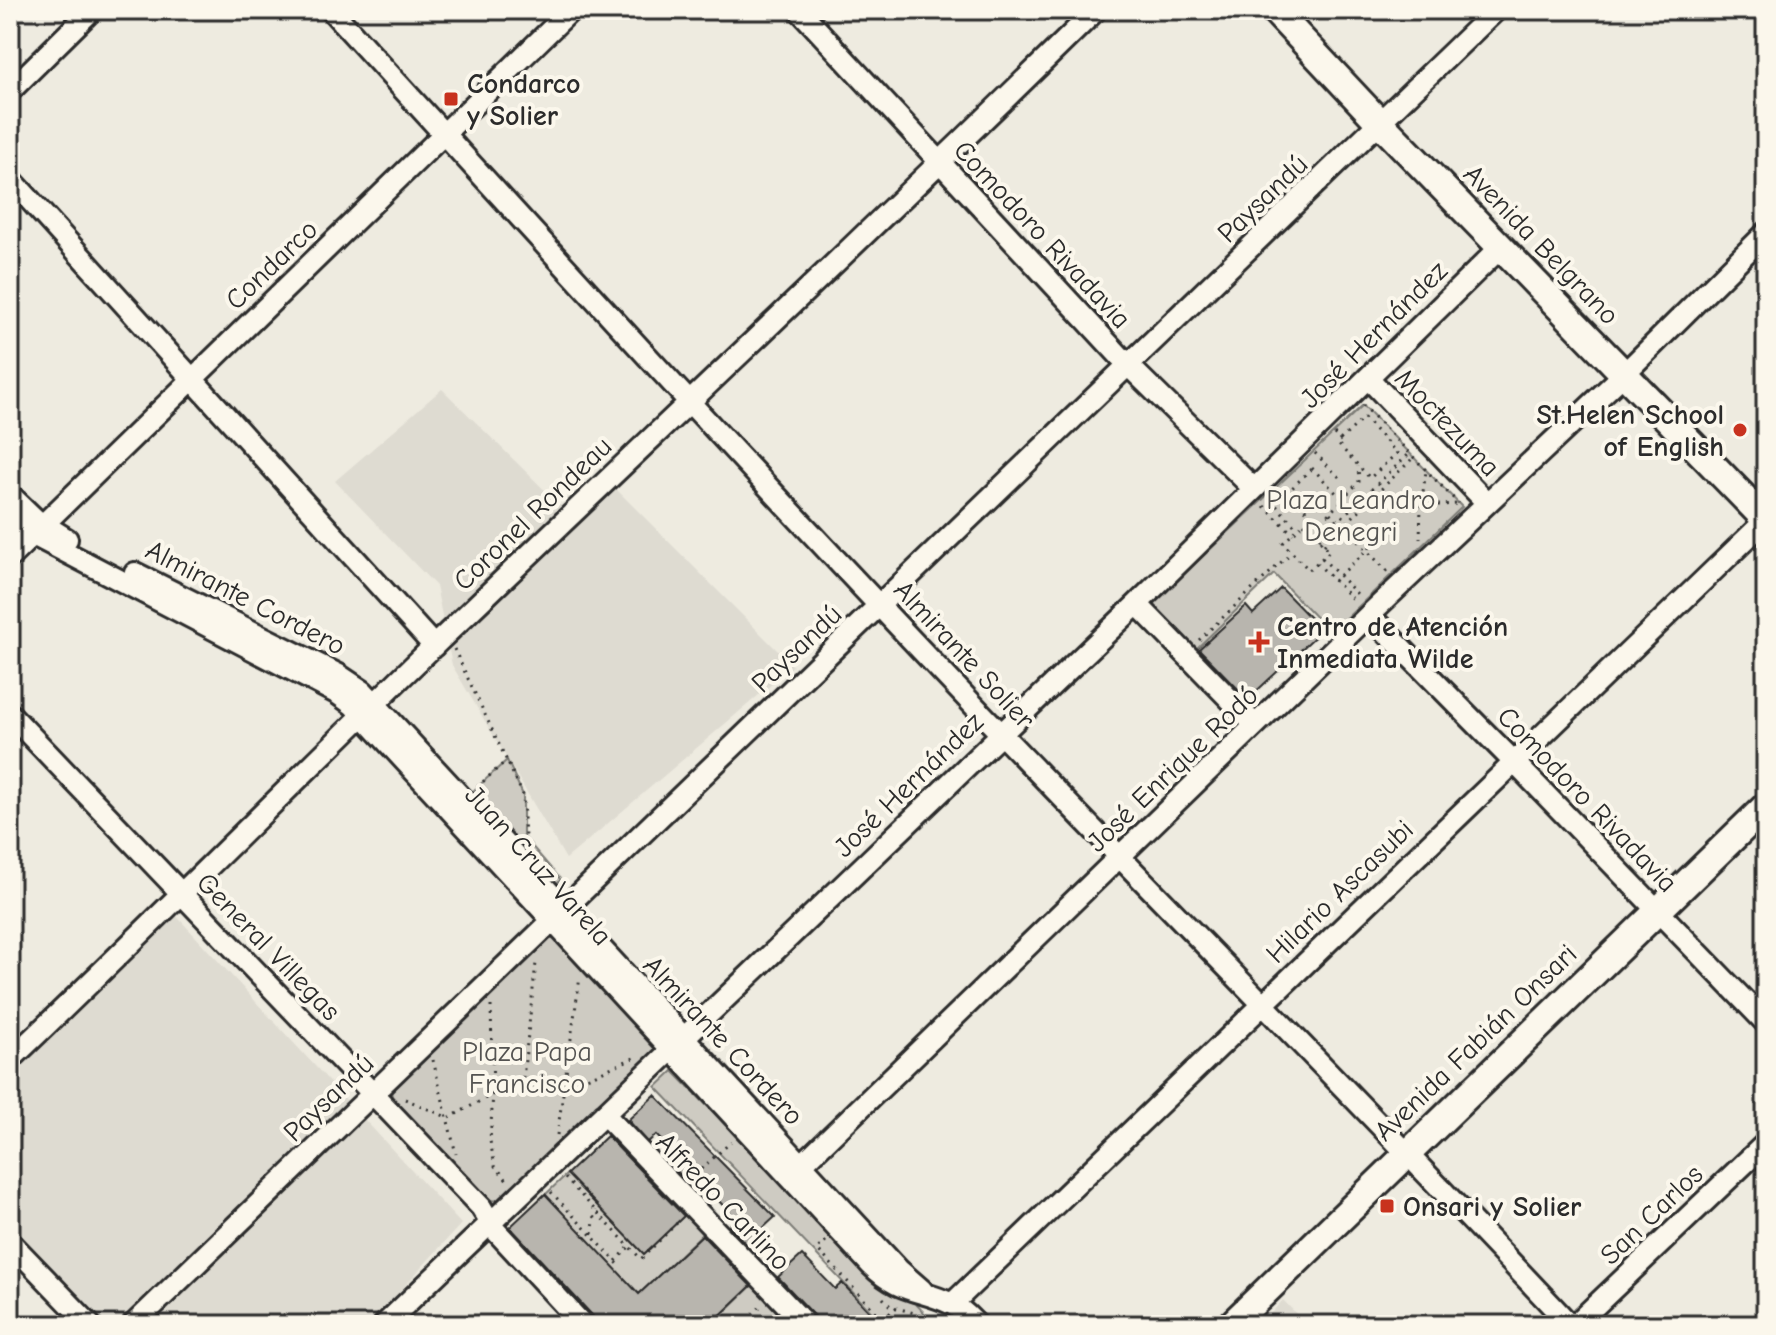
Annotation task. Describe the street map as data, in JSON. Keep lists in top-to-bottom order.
{
  "streets": {
    "street": [
      "Paysandú",
      "Comodoro Rivadavia",
      "Avenida Belgrano",
      "Condarco",
      "José Hernández",
      "Moctezuma",
      "Coronel Rondeau",
      "Almirante Cordero",
      "Almirante Solier",
      "José Enrique Rodó",
      "Hilario Ascasubi",
      "General Villegas",
      "Avenida Fabián Onsari",
      "Alfredo Carlino",
      "San Carlos"
    ]
  },
  "crossings": [
    ["Paysandú", "Comodoro Rivadavia"],
    ["Paysandú", "Avenida Belgrano"],
    ["Paysandú", "Almirante Cordero"],
    ["Paysandú", "Almirante Solier"],
    ["Paysandú", "General Villegas"],
    ["Comodoro Rivadavia", "José Hernández"],
    ["Comodoro Rivadavia", "Coronel Rondeau"],
    ["Comodoro Rivadavia", "José Enrique Rodó"],
    ["Comodoro Rivadavia", "Hilario Ascasubi"],
    ["Comodoro Rivadavia", "Avenida Fabián Onsari"],
    ["Avenida Belgrano", "José Hernández"],
    ["Avenida Belgrano", "José Enrique Rodó"],
    ["Avenida Belgrano", "Hilario Ascasubi"],
    ["Condarco", "Almirante Cordero"],
    ["Condarco", "Almirante Solier"],
    ["José Hernández", "Moctezuma"],
    ["José Hernández", "Almirante Cordero"],
    ["José Hernández", "Almirante Solier"],
    ["José Hernández", "General Villegas"],
    ["José Hernández", "Alfredo Carlino"],
    ["Moctezuma", "José Enrique Rodó"],
    ["Coronel Rondeau", "Almirante Cordero"],
    ["Coronel Rondeau", "Almirante Solier"],
    ["Coronel Rondeau", "General Villegas"],
    ["Almirante Cordero", "José Enrique Rodó"],
    ["Almirante Solier", "José Enrique Rodó"],
    ["Almirante Solier", "Hilario Ascasubi"],
    ["Almirante Solier", "Avenida Fabián Onsari"],
    ["Almirante Solier", "San Carlos"]
  ],
  "parks": ["Plaza Leandro Denegri", "Plaza Papa Francisco"],
  "places": {
    "transit": ["Condarco y Solier", "Onsari y Solier"],
    "other": ["St.Helen School of English"],
    "health": ["Centro de Atención Inmediata Wilde"]
  }
}
